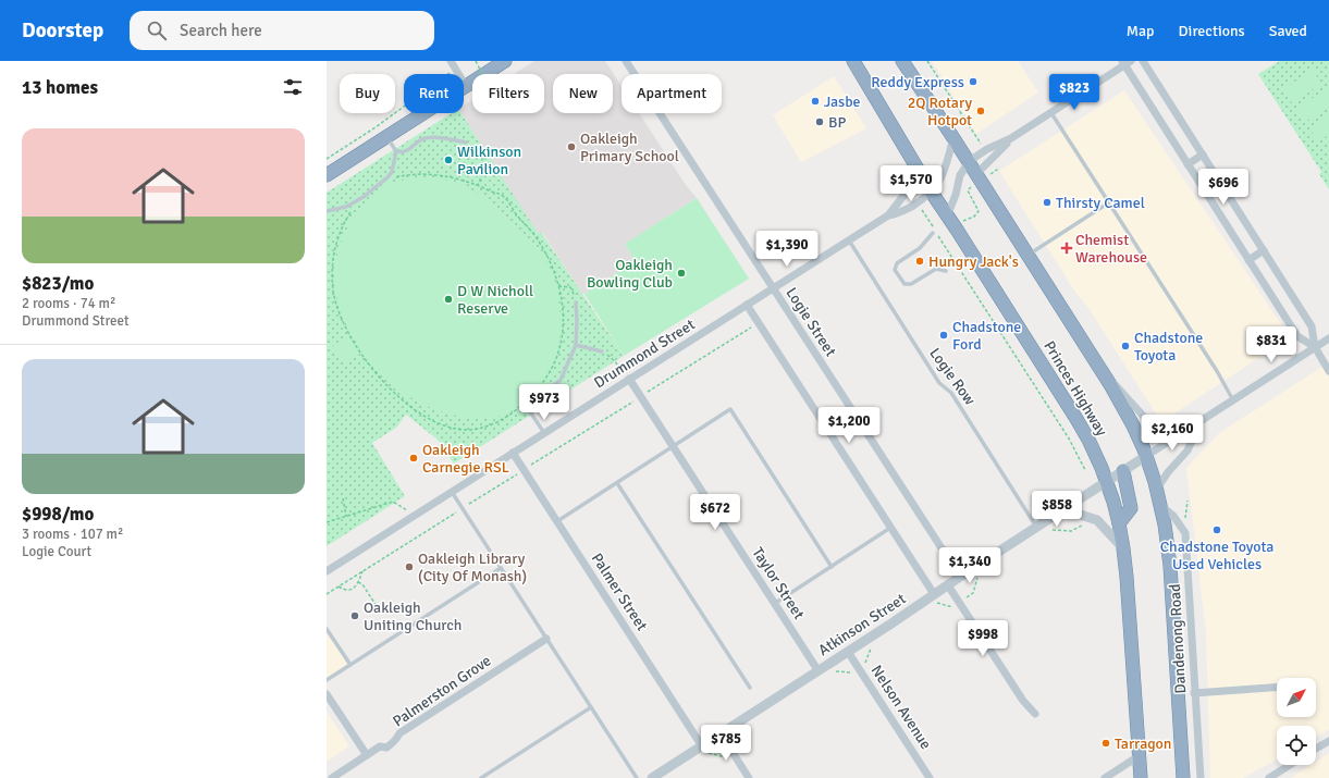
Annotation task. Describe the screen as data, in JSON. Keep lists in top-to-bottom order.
{
  "streets": {
    "highway": ["Princes Highway"],
    "street": [
      "Logie Street",
      "Drummond Street",
      "Taylor Street",
      "Palmer Street",
      "Atkinson Street",
      "Dandenong Road",
      "Palmerston Grove",
      "Nelson Avenue"
    ],
    "lane": ["Logie Row"]
  },
  "crossings": [
    ["Logie Street", "Drummond Street"],
    ["Logie Street", "Atkinson Street"],
    ["Drummond Street", "Logie Row"],
    ["Drummond Street", "Princes Highway"],
    ["Drummond Street", "Taylor Street"],
    ["Drummond Street", "Palmer Street"],
    ["Logie Row", "Atkinson Street"],
    ["Princes Highway", "Atkinson Street"],
    ["Princes Highway", "Dandenong Road"],
    ["Taylor Street", "Atkinson Street"],
    ["Palmer Street", "Atkinson Street"],
    ["Atkinson Street", "Nelson Avenue"]
  ],
  "places": {
    "other": [
      "Reddy Express",
      "Jasbe",
      "2Q Rotary Hotpot",
      "BP",
      "Oakleigh Primary School",
      "Wilkinson Pavilion",
      "Thirsty Camel",
      "Hungry Jack's",
      "Oakleigh Bowling Club",
      "D W Nicholl Reserve",
      "Chadstone Ford",
      "Chadstone Toyota",
      "Oakleigh Carnegie RSL",
      "Chadstone Toyota Used Vehicles",
      "Oakleigh Library (City Of Monash)",
      "Oakleigh Uniting Church",
      "Tarragon"
    ],
    "health": ["Chemist Warehouse"]
  },
  "north": "top right",
  "page": {
    "header": "Doorstep",
    "search": "Search here",
    "nav": ["Map", "Directions", "Saved"],
    "heading": "13 homes",
    "price": [
      "$823",
      "$1,570",
      "$696",
      "$1,390",
      "$831",
      "$973",
      "$1,200",
      "$2,160",
      "$858",
      "$672",
      "$1,340",
      "$998",
      "$785"
    ],
    "chip": [
      "Buy",
      "Rent",
      "Filters",
      "New",
      "Apartment"
    ],
    "list": [
      {
        "name": "$823/mo",
        "note": "2 rooms · 74 m² · Drummond Street"
      },
      {
        "name": "$998/mo",
        "note": "3 rooms · 107 m² · Logie Court"
      }
    ]
  }
}
